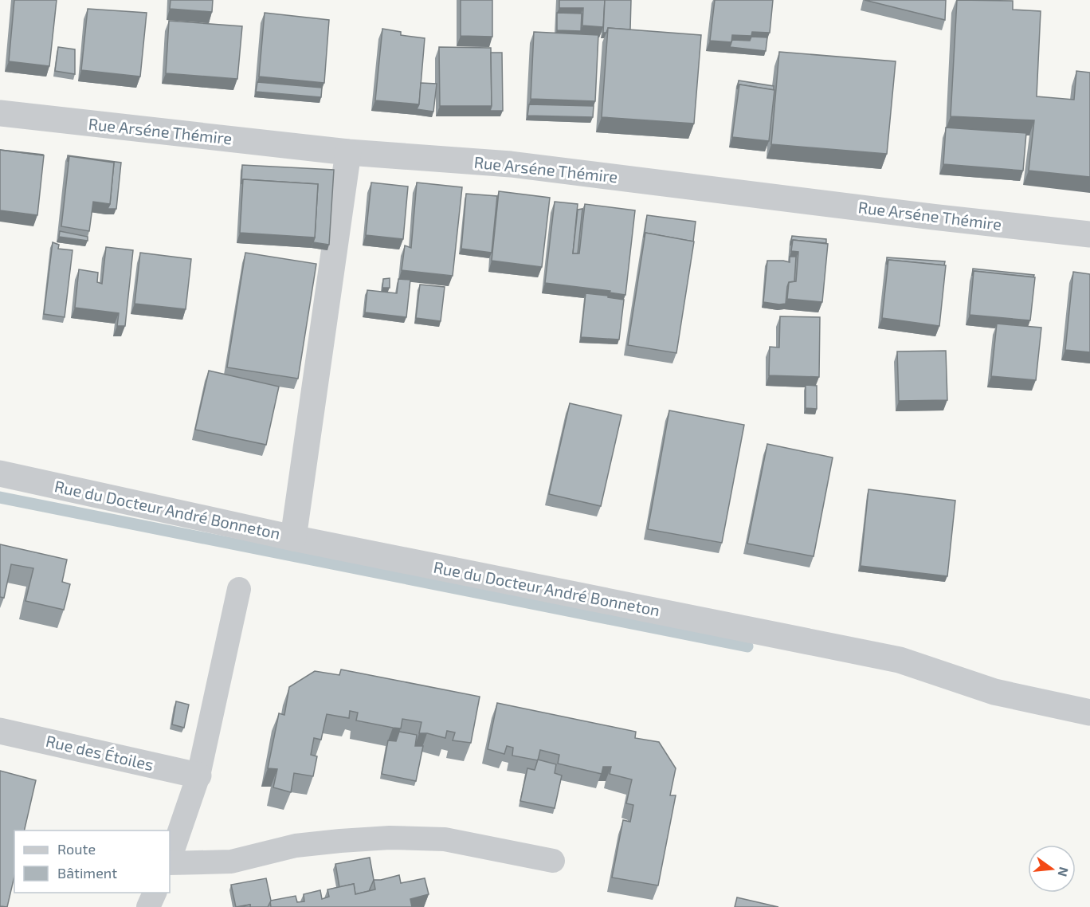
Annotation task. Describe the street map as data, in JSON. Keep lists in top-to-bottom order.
{
  "streets": {
    "street": ["Rue Arséne Thémire", "Rue du Docteur André Bonneton", "Rue des Étoiles"]
  },
  "legend": ["Route", "Bâtiment"],
  "north": "right"
}
